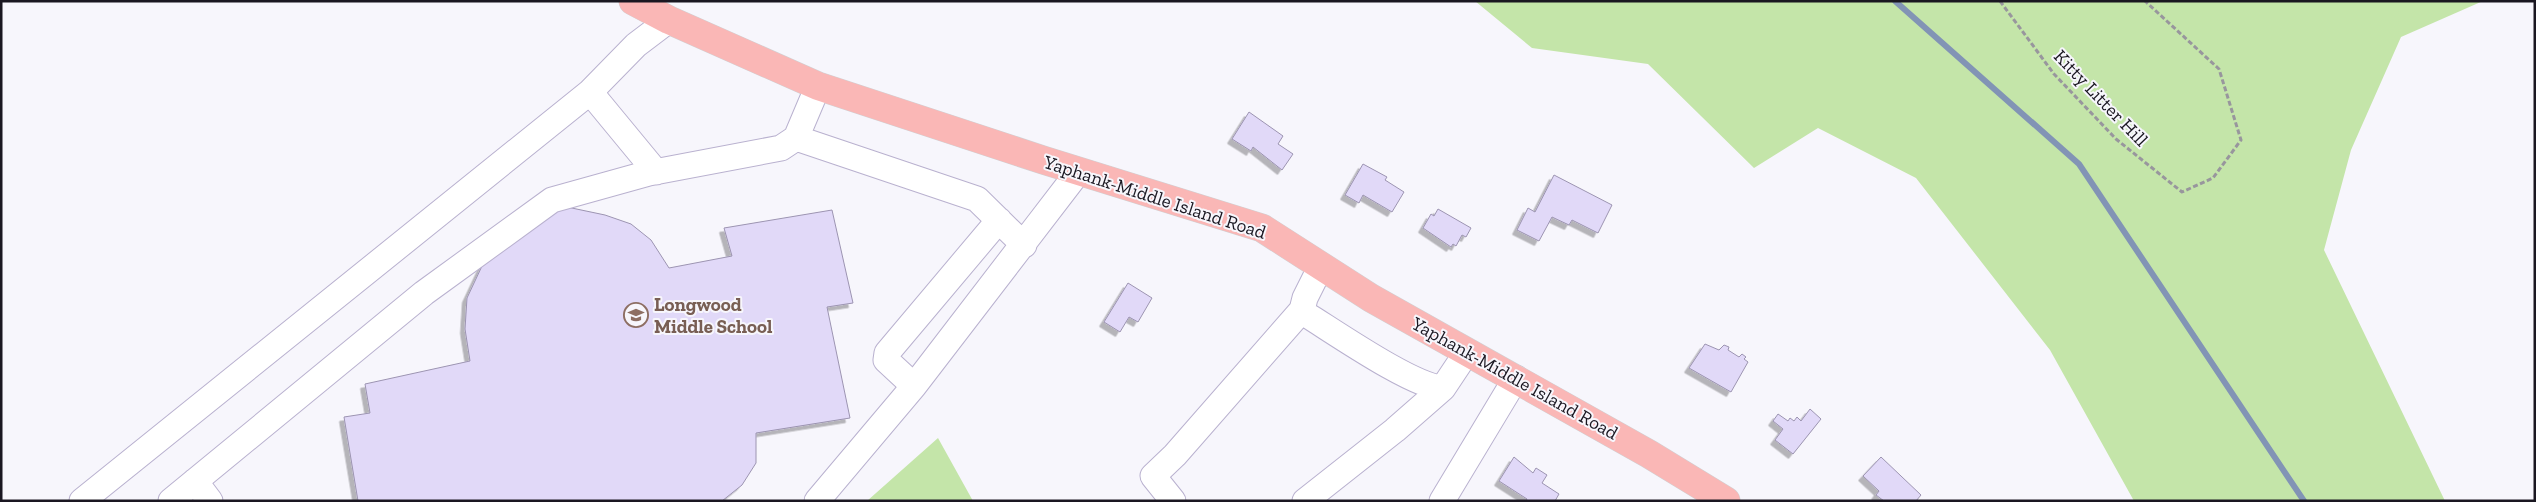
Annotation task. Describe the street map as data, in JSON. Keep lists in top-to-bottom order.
{
  "streets": {
    "main road": ["Yaphank-Middle Island Road"],
    "path": ["Kitty Litter Hill"]
  },
  "places": {
    "school or university": ["Longwood Middle School"]
  }
}
